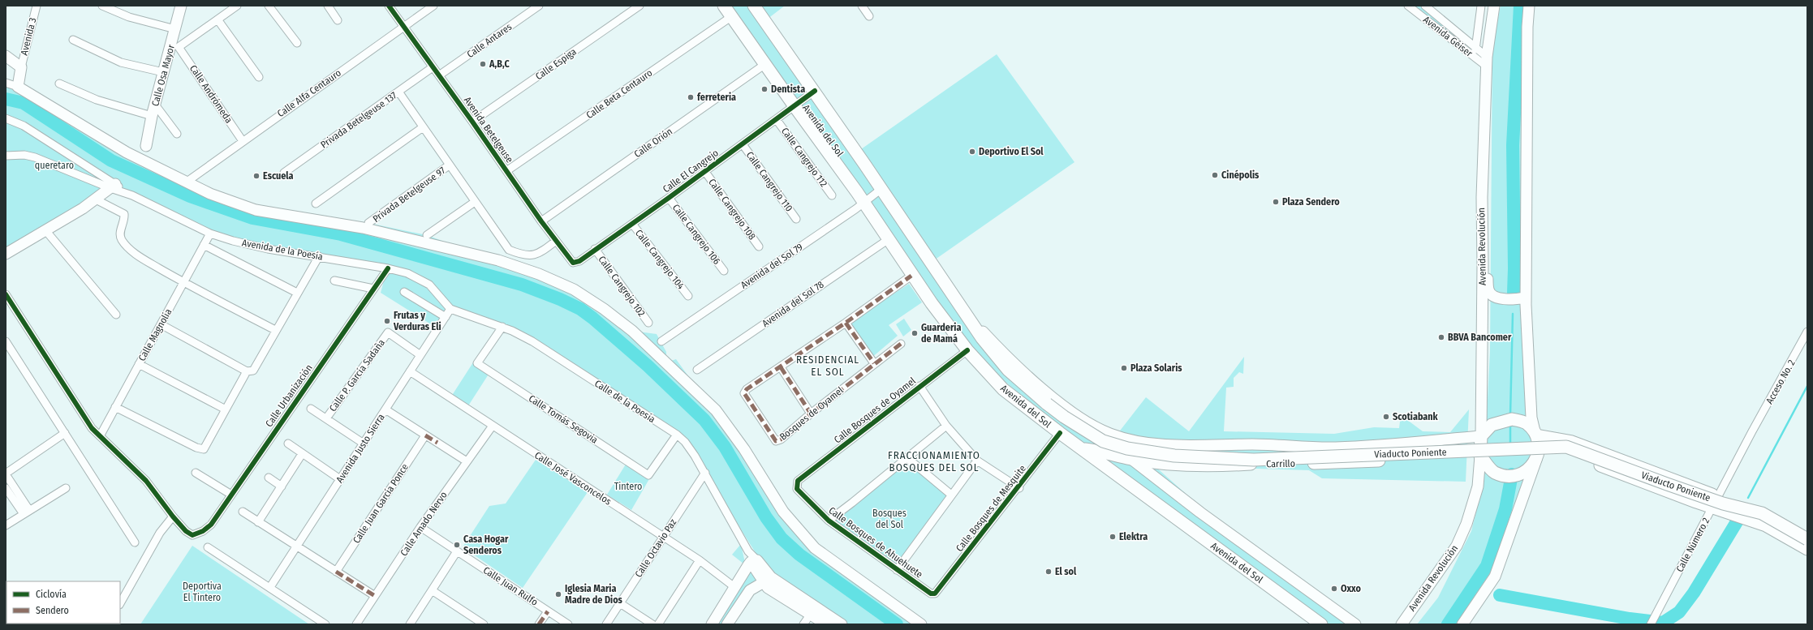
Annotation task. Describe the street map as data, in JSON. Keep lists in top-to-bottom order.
{
  "streets": {
    "main road": [
      "Calle Osa Mayor",
      "Avenida del Sol",
      "Avenida Revolución",
      "Calle de la Poesía",
      "Viaducto Poniente",
      "Carrillo"
    ],
    "street": [
      "Avenida 3",
      "Avenida Géiser",
      "Calle Antares",
      "Calle Espiga",
      "Calle Alfa Centauro",
      "Calle Andrómeda",
      "Calle Beta Centauro",
      "Privada Betelgeuse 137",
      "Avenida Betelgeuse",
      "Calle Orión",
      "Calle Cangrejo 112",
      "Calle El Cangrejo",
      "Calle Cangrejo 110",
      "Privada Betelgeuse 97",
      "Calle Cangrejo 108",
      "Calle Cangrejo 106",
      "Avenida de la Poesía",
      "Calle Cangrejo 104",
      "Avenida del Sol 79",
      "Calle Cangrejo 102",
      "Avenida del Sol 78",
      "Calle Magnolia",
      "Calle P. García Sadaña",
      "Acceso No. 2",
      "Calle Urbanización",
      "Calle Bosques de Oyamel",
      "Bosques de Oyamel",
      "Calle Tomás Segovia",
      "Avenida Justo Sierra",
      "Calle José Vasconcelos",
      "Calle Juan García Ponce",
      "Calle Bosques de Mesquite",
      "Calle Amado Nervo",
      "Calle Bosques de Ahuehuete",
      "Calle Número 2",
      "Calle Octavio Paz",
      "Calle Juan Rulfo"
    ]
  },
  "crossings": [
    ["Avenida Géiser", "Avenida Revolución"],
    ["Calle Antares", "Avenida Betelgeuse"],
    ["Calle Espiga", "Avenida Betelgeuse"],
    ["Calle Osa Mayor", "Calle Andrómeda"],
    ["Calle Alfa Centauro", "Calle Andrómeda"],
    ["Calle Alfa Centauro", "Avenida Betelgeuse"],
    ["Calle Beta Centauro", "Avenida Betelgeuse"],
    ["Calle Beta Centauro", "Avenida del Sol"],
    ["Privada Betelgeuse 137", "Avenida Betelgeuse"],
    ["Privada Betelgeuse 137", "Privada Betelgeuse 97"],
    ["Avenida Betelgeuse", "Calle Orión"],
    ["Avenida Betelgeuse", "Calle El Cangrejo"],
    ["Avenida Betelgeuse", "Privada Betelgeuse 97"],
    ["Avenida del Sol", "Calle Orión"],
    ["Avenida del Sol", "Calle El Cangrejo"],
    ["Avenida del Sol", "Avenida Revolución"],
    ["Avenida del Sol", "Avenida del Sol 79"],
    ["Avenida del Sol", "Avenida del Sol 78"],
    ["Avenida del Sol", "Calle Bosques de Oyamel"],
    ["Avenida del Sol", "Bosques de Oyamel"],
    ["Avenida del Sol", "Viaducto Poniente"],
    ["Avenida del Sol", "Carrillo"],
    ["Avenida del Sol", "Calle Bosques de Mesquite"],
    ["Calle Cangrejo 112", "Calle El Cangrejo"],
    ["Calle El Cangrejo", "Calle Cangrejo 110"],
    ["Calle El Cangrejo", "Calle Cangrejo 108"],
    ["Calle El Cangrejo", "Calle Cangrejo 106"],
    ["Calle El Cangrejo", "Calle Cangrejo 104"],
    ["Calle El Cangrejo", "Calle Cangrejo 102"],
    ["Avenida Revolución", "Carrillo"],
    ["Avenida de la Poesía", "Calle Magnolia"],
    ["Avenida de la Poesía", "Calle Urbanización"],
    ["Avenida de la Poesía", "Calle de la Poesía"],
    ["Avenida de la Poesía", "Avenida Justo Sierra"],
    ["Calle P. García Sadaña", "Avenida Justo Sierra"],
    ["Acceso No. 2", "Calle Número 2"],
    ["Calle de la Poesía", "Calle Tomás Segovia"],
    ["Calle de la Poesía", "Avenida Justo Sierra"],
    ["Calle de la Poesía", "Calle Octavio Paz"],
    ["Calle Bosques de Oyamel", "Calle Bosques de Ahuehuete"],
    ["Avenida Justo Sierra", "Calle José Vasconcelos"],
    ["Calle José Vasconcelos", "Calle Amado Nervo"],
    ["Calle José Vasconcelos", "Calle Octavio Paz"],
    ["Calle Bosques de Mesquite", "Calle Bosques de Ahuehuete"],
    ["Calle Amado Nervo", "Calle Juan Rulfo"]
  ],
  "districts": ["RESIDENCIAL EL SOL", "FRACCIONAMIENTO BOSQUES DEL SOL"],
  "parks": [
    "queretaro",
    "Tintero",
    "Bosques del Sol",
    "Deportiva El Tintero"
  ],
  "places": [
    "A,B,C",
    "Dentista",
    "ferreteria",
    "Deportivo El Sol",
    "Cinépolis",
    "Escuela",
    "Plaza Sendero",
    "Frutas y Verduras Eli",
    "Guarderia de Mamá",
    "BBVA Bancomer",
    "Plaza Solaris",
    "Scotiabank",
    "Elektra",
    "Casa Hogar Senderos",
    "El sol",
    "Oxxo",
    "Iglesia Maria Madre de Dios"
  ],
  "legend": ["Ciclovía", "Sendero"]
}
